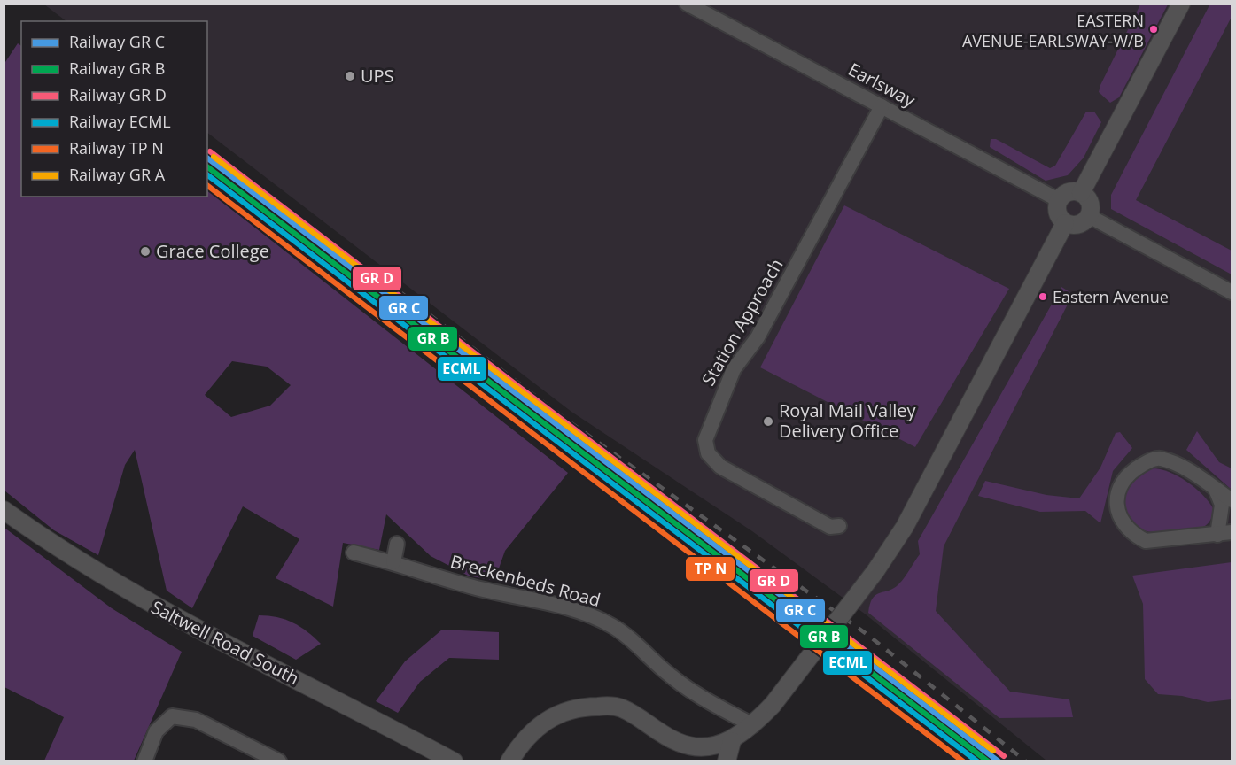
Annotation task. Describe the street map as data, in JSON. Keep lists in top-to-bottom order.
{
  "streets": {
    "street": [
      "Earlsway",
      "Station Approach",
      "Breckenbeds Road",
      "Saltwell Road South"
    ]
  },
  "crossings": [
    ["Earlsway", "Station Approach"]
  ],
  "places": [
    "EASTERN AVENUE-EARLSWAY-W/B",
    "UPS",
    "Grace College",
    "Eastern Avenue",
    "Royal Mail Valley Delivery Office"
  ],
  "lines": ["rail line ECML"],
  "legend": [
    "Railway GR C",
    "Railway GR B",
    "Railway GR D",
    "Railway ECML",
    "Railway TP N",
    "Railway GR A"
  ]
}
